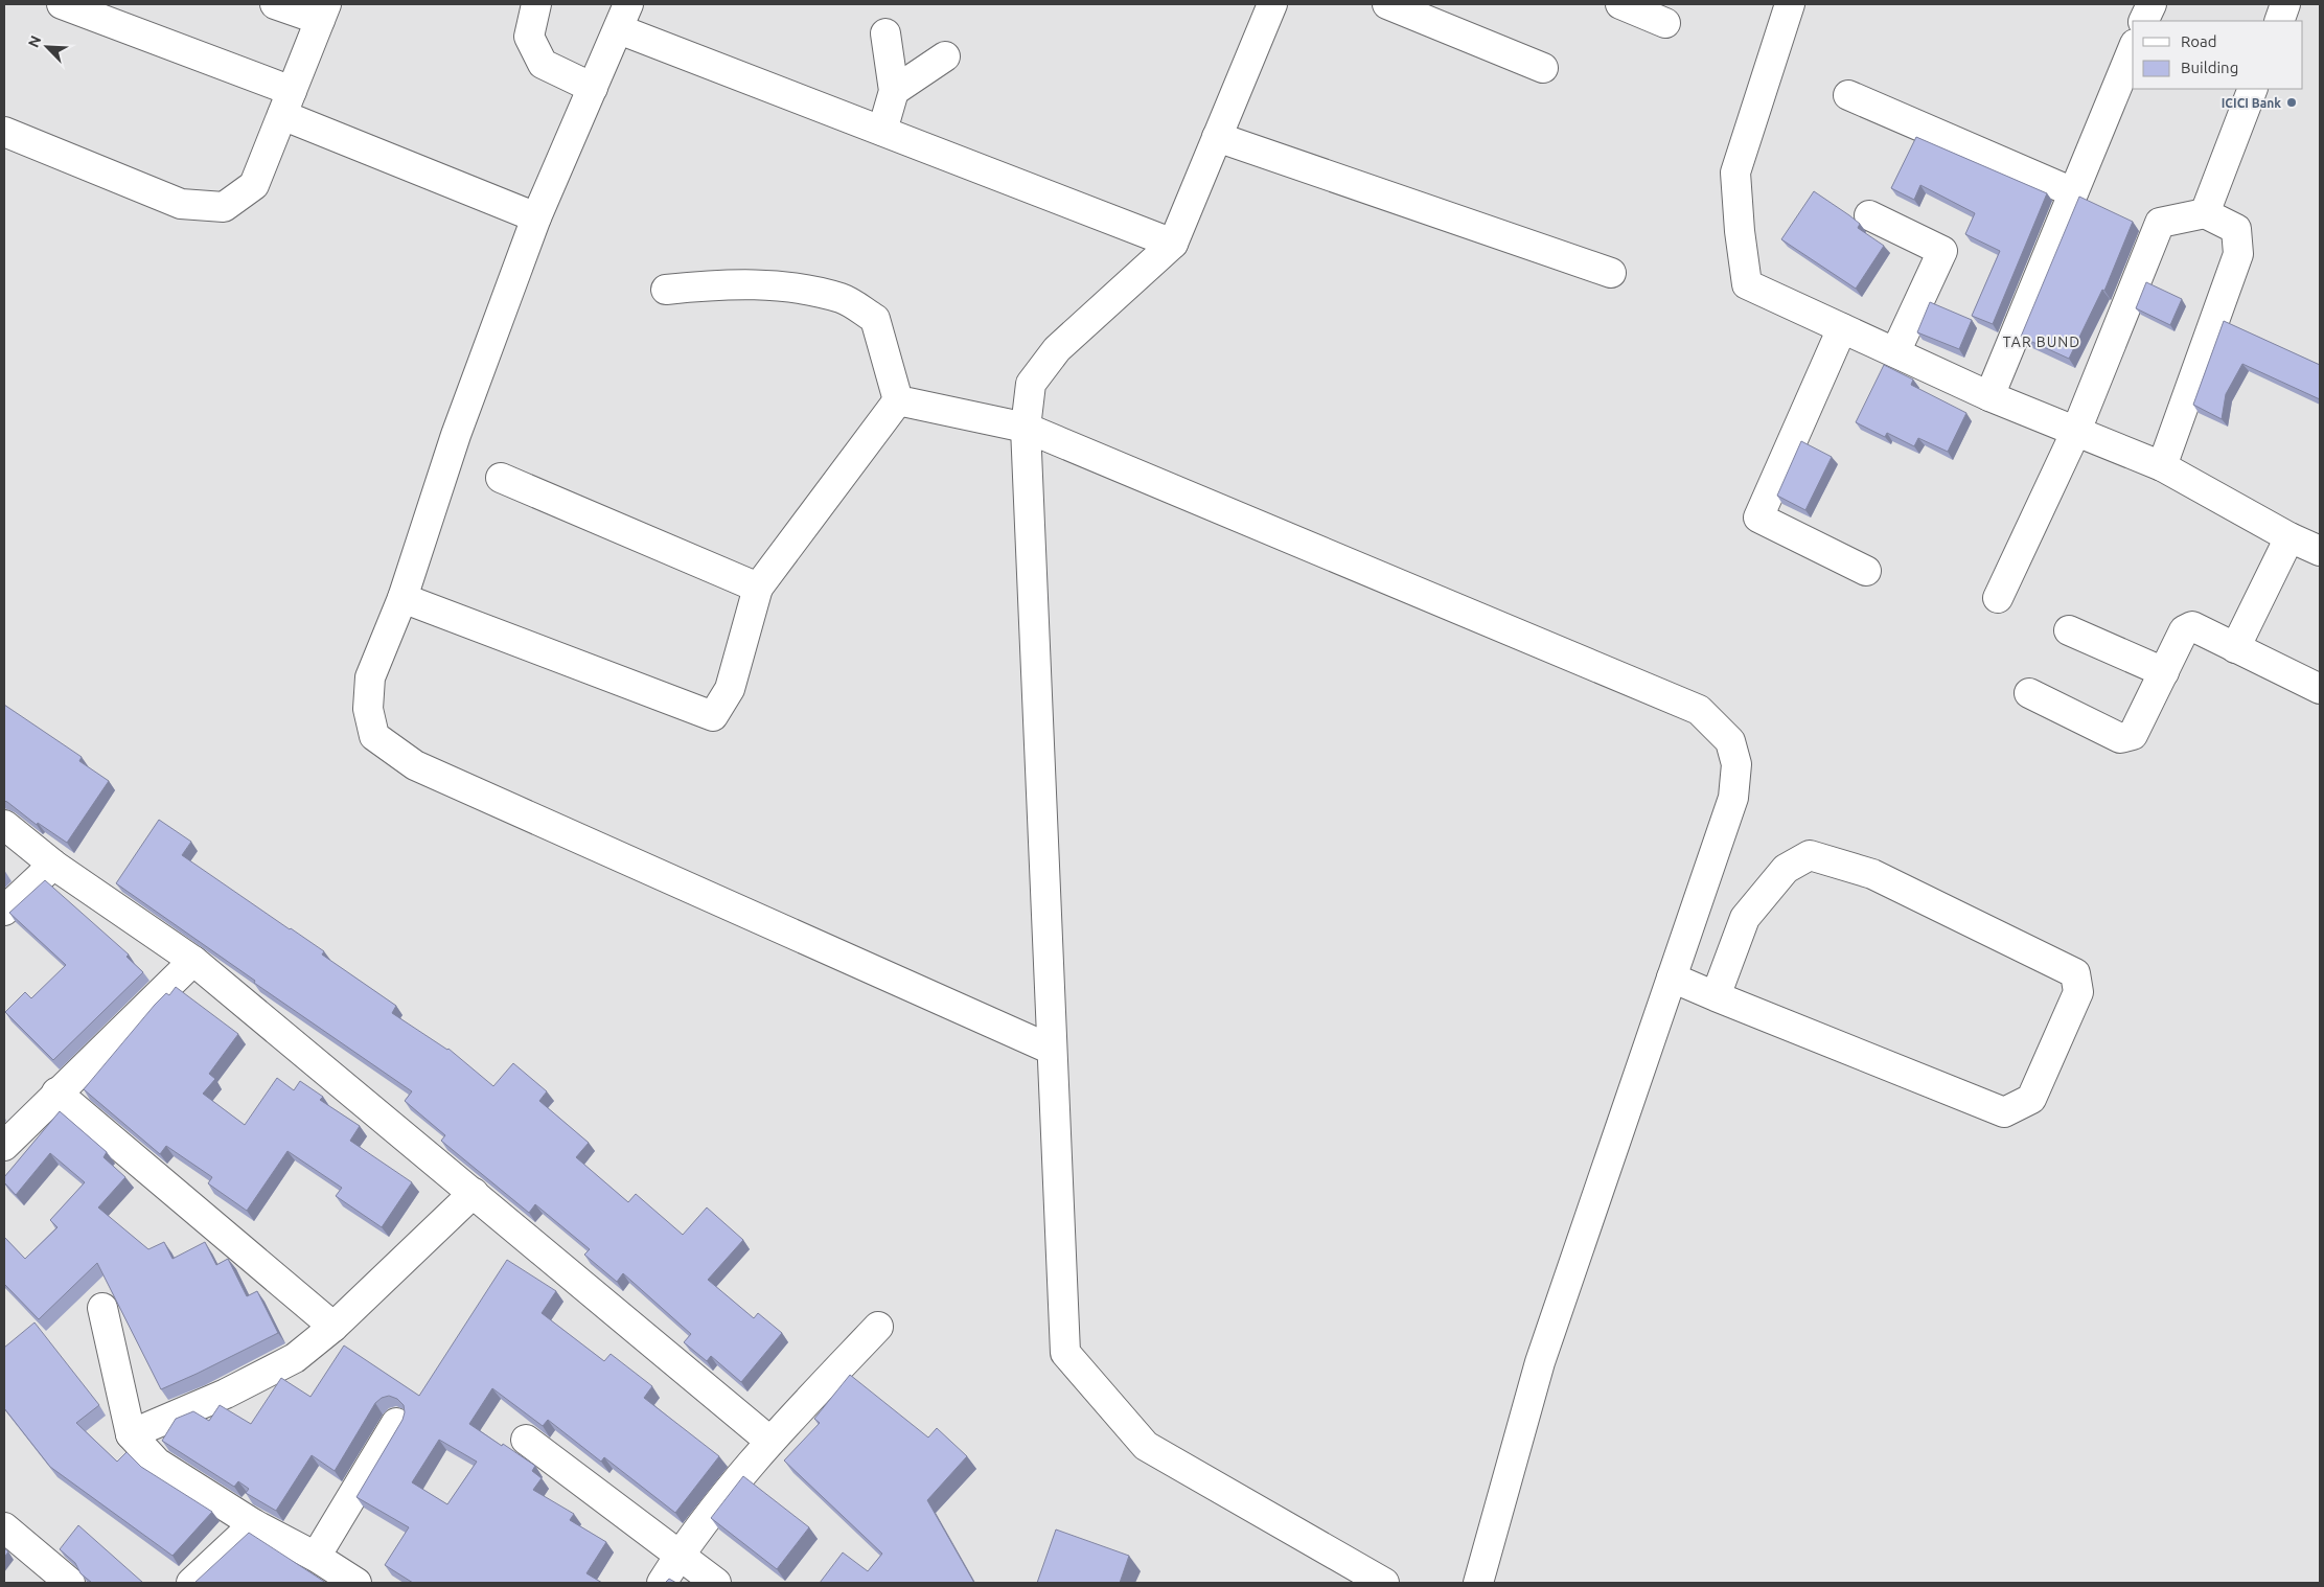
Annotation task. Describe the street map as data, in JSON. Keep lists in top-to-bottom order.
{
  "districts": ["TAR BUND"],
  "places": ["ICICI Bank"],
  "legend": ["Road", "Building"],
  "north": "top left"
}
